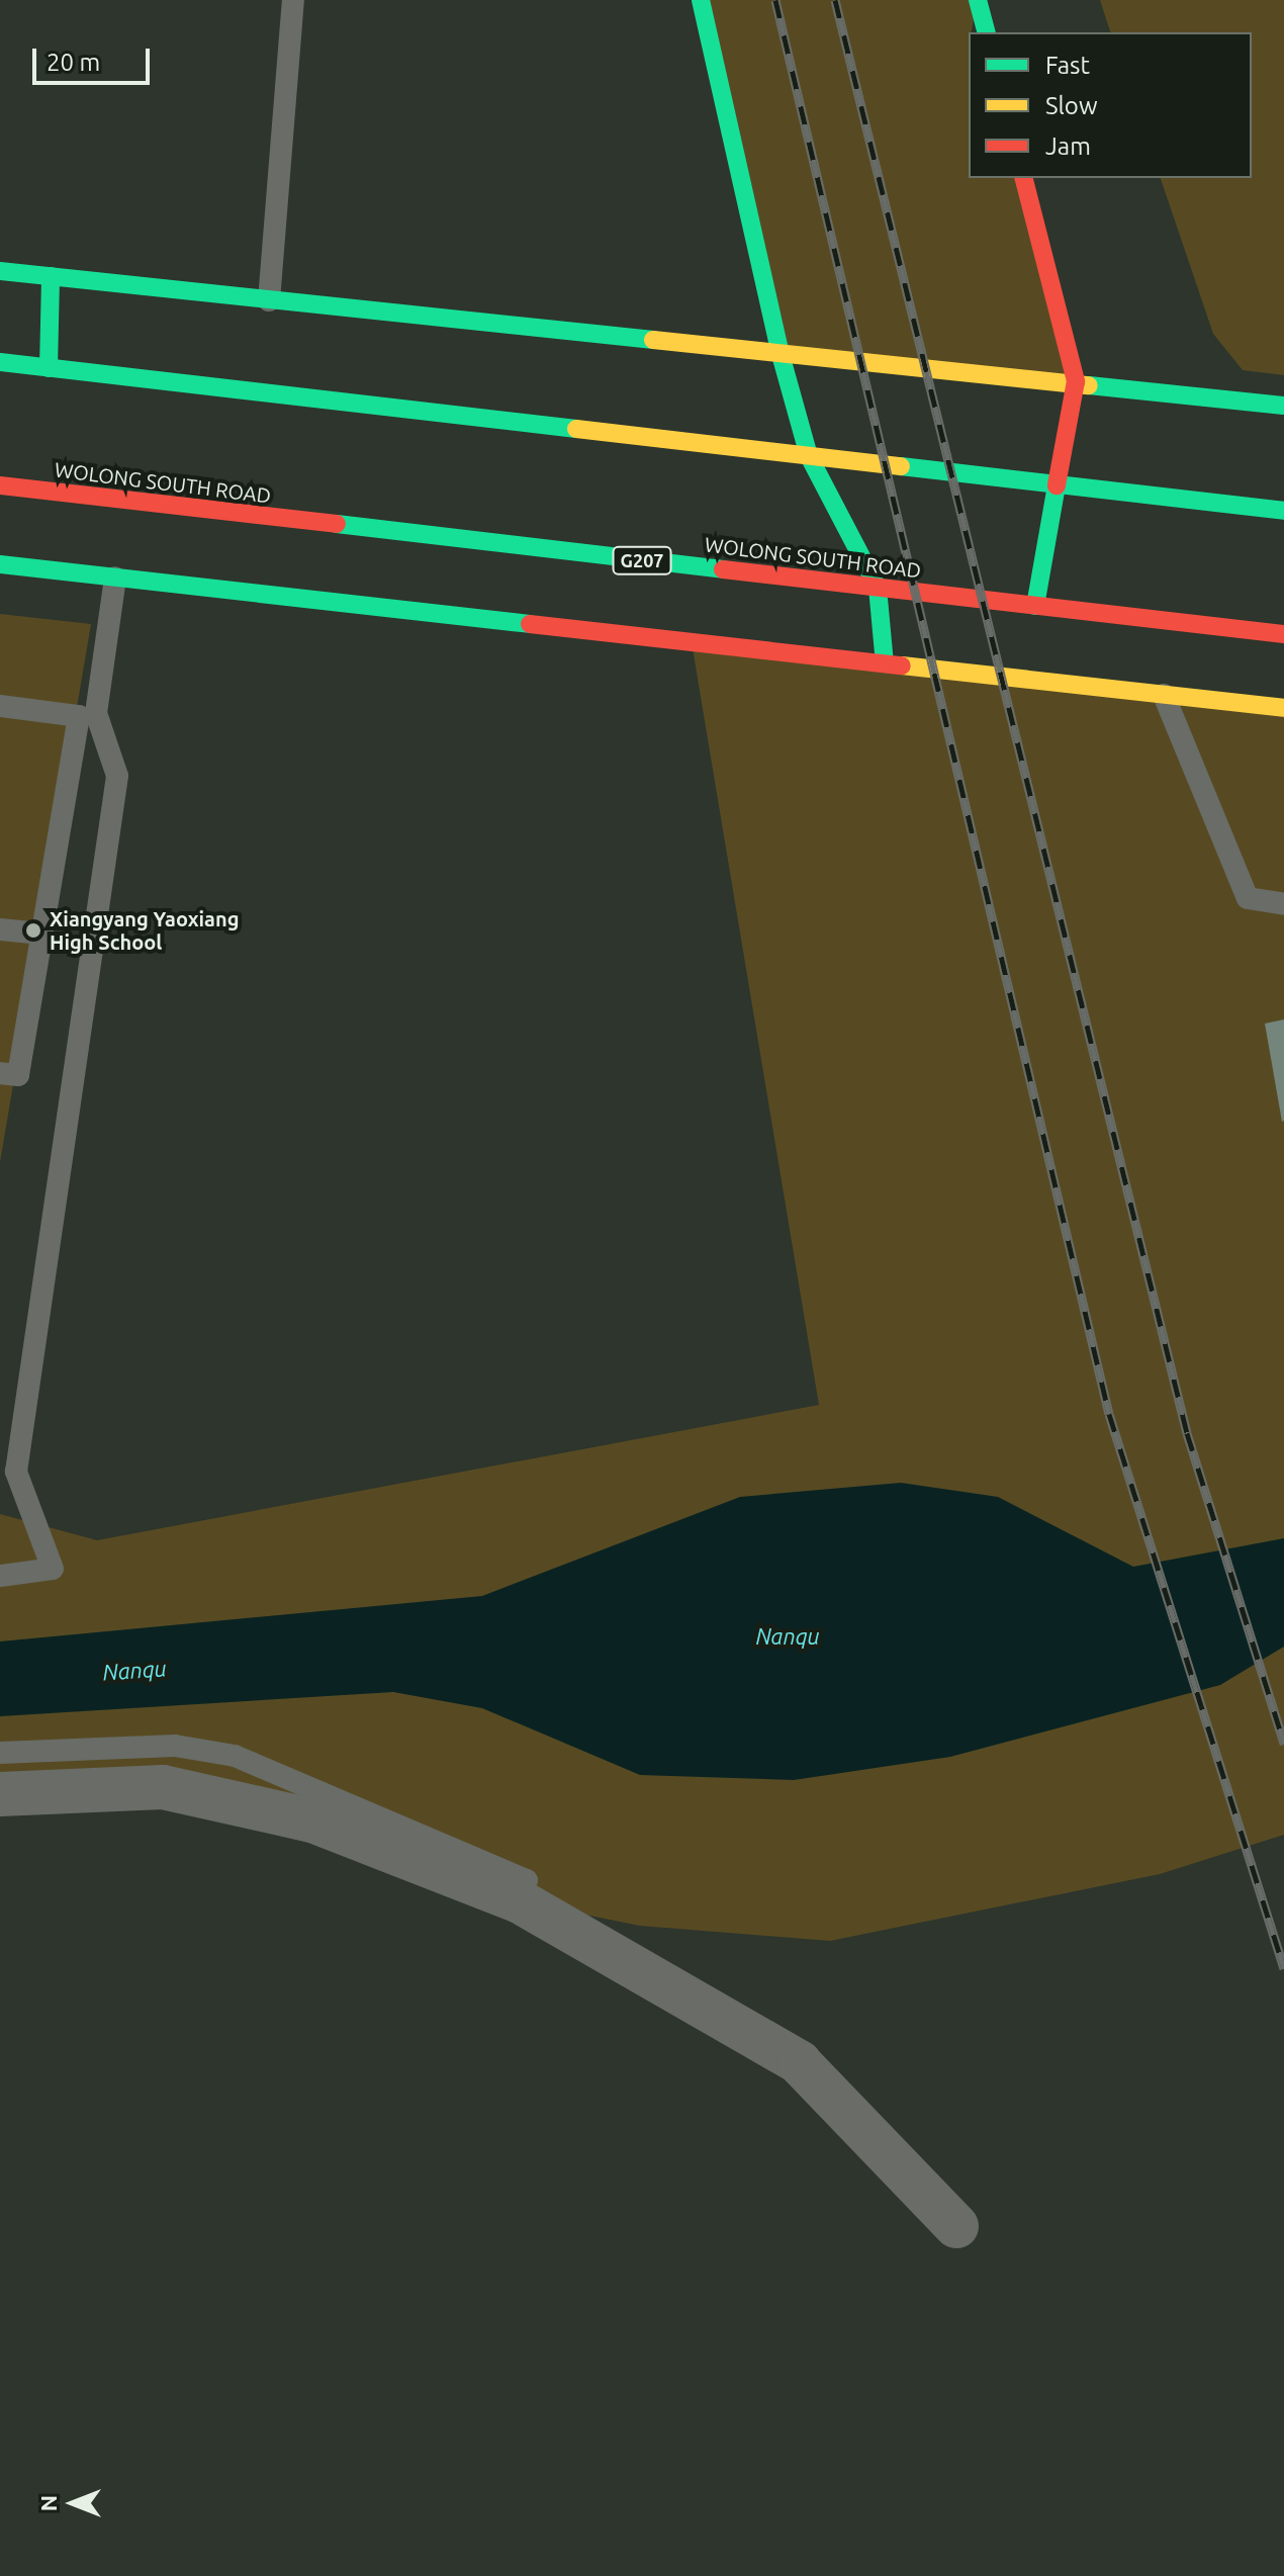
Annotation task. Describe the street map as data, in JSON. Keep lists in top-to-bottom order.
{
  "streets": {
    "main road": ["WOLONG SOUTH ROAD", "G207"]
  },
  "water": ["Nanqu"],
  "places": ["Xiangyang Yaoxiang High School"],
  "legend": ["Fast", "Slow", "Jam"],
  "scale_bar": "20 m",
  "north": "left"
}
